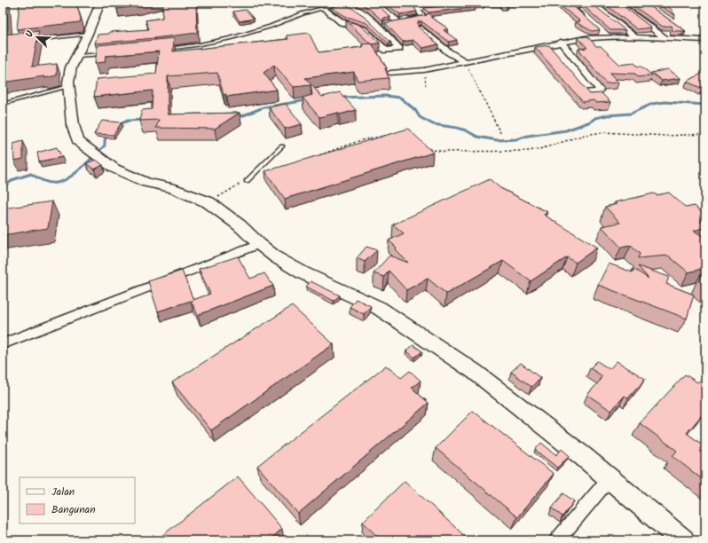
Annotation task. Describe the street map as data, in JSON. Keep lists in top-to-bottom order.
{
  "legend": ["Jalan", "Bangunan"],
  "north": "top left"
}
